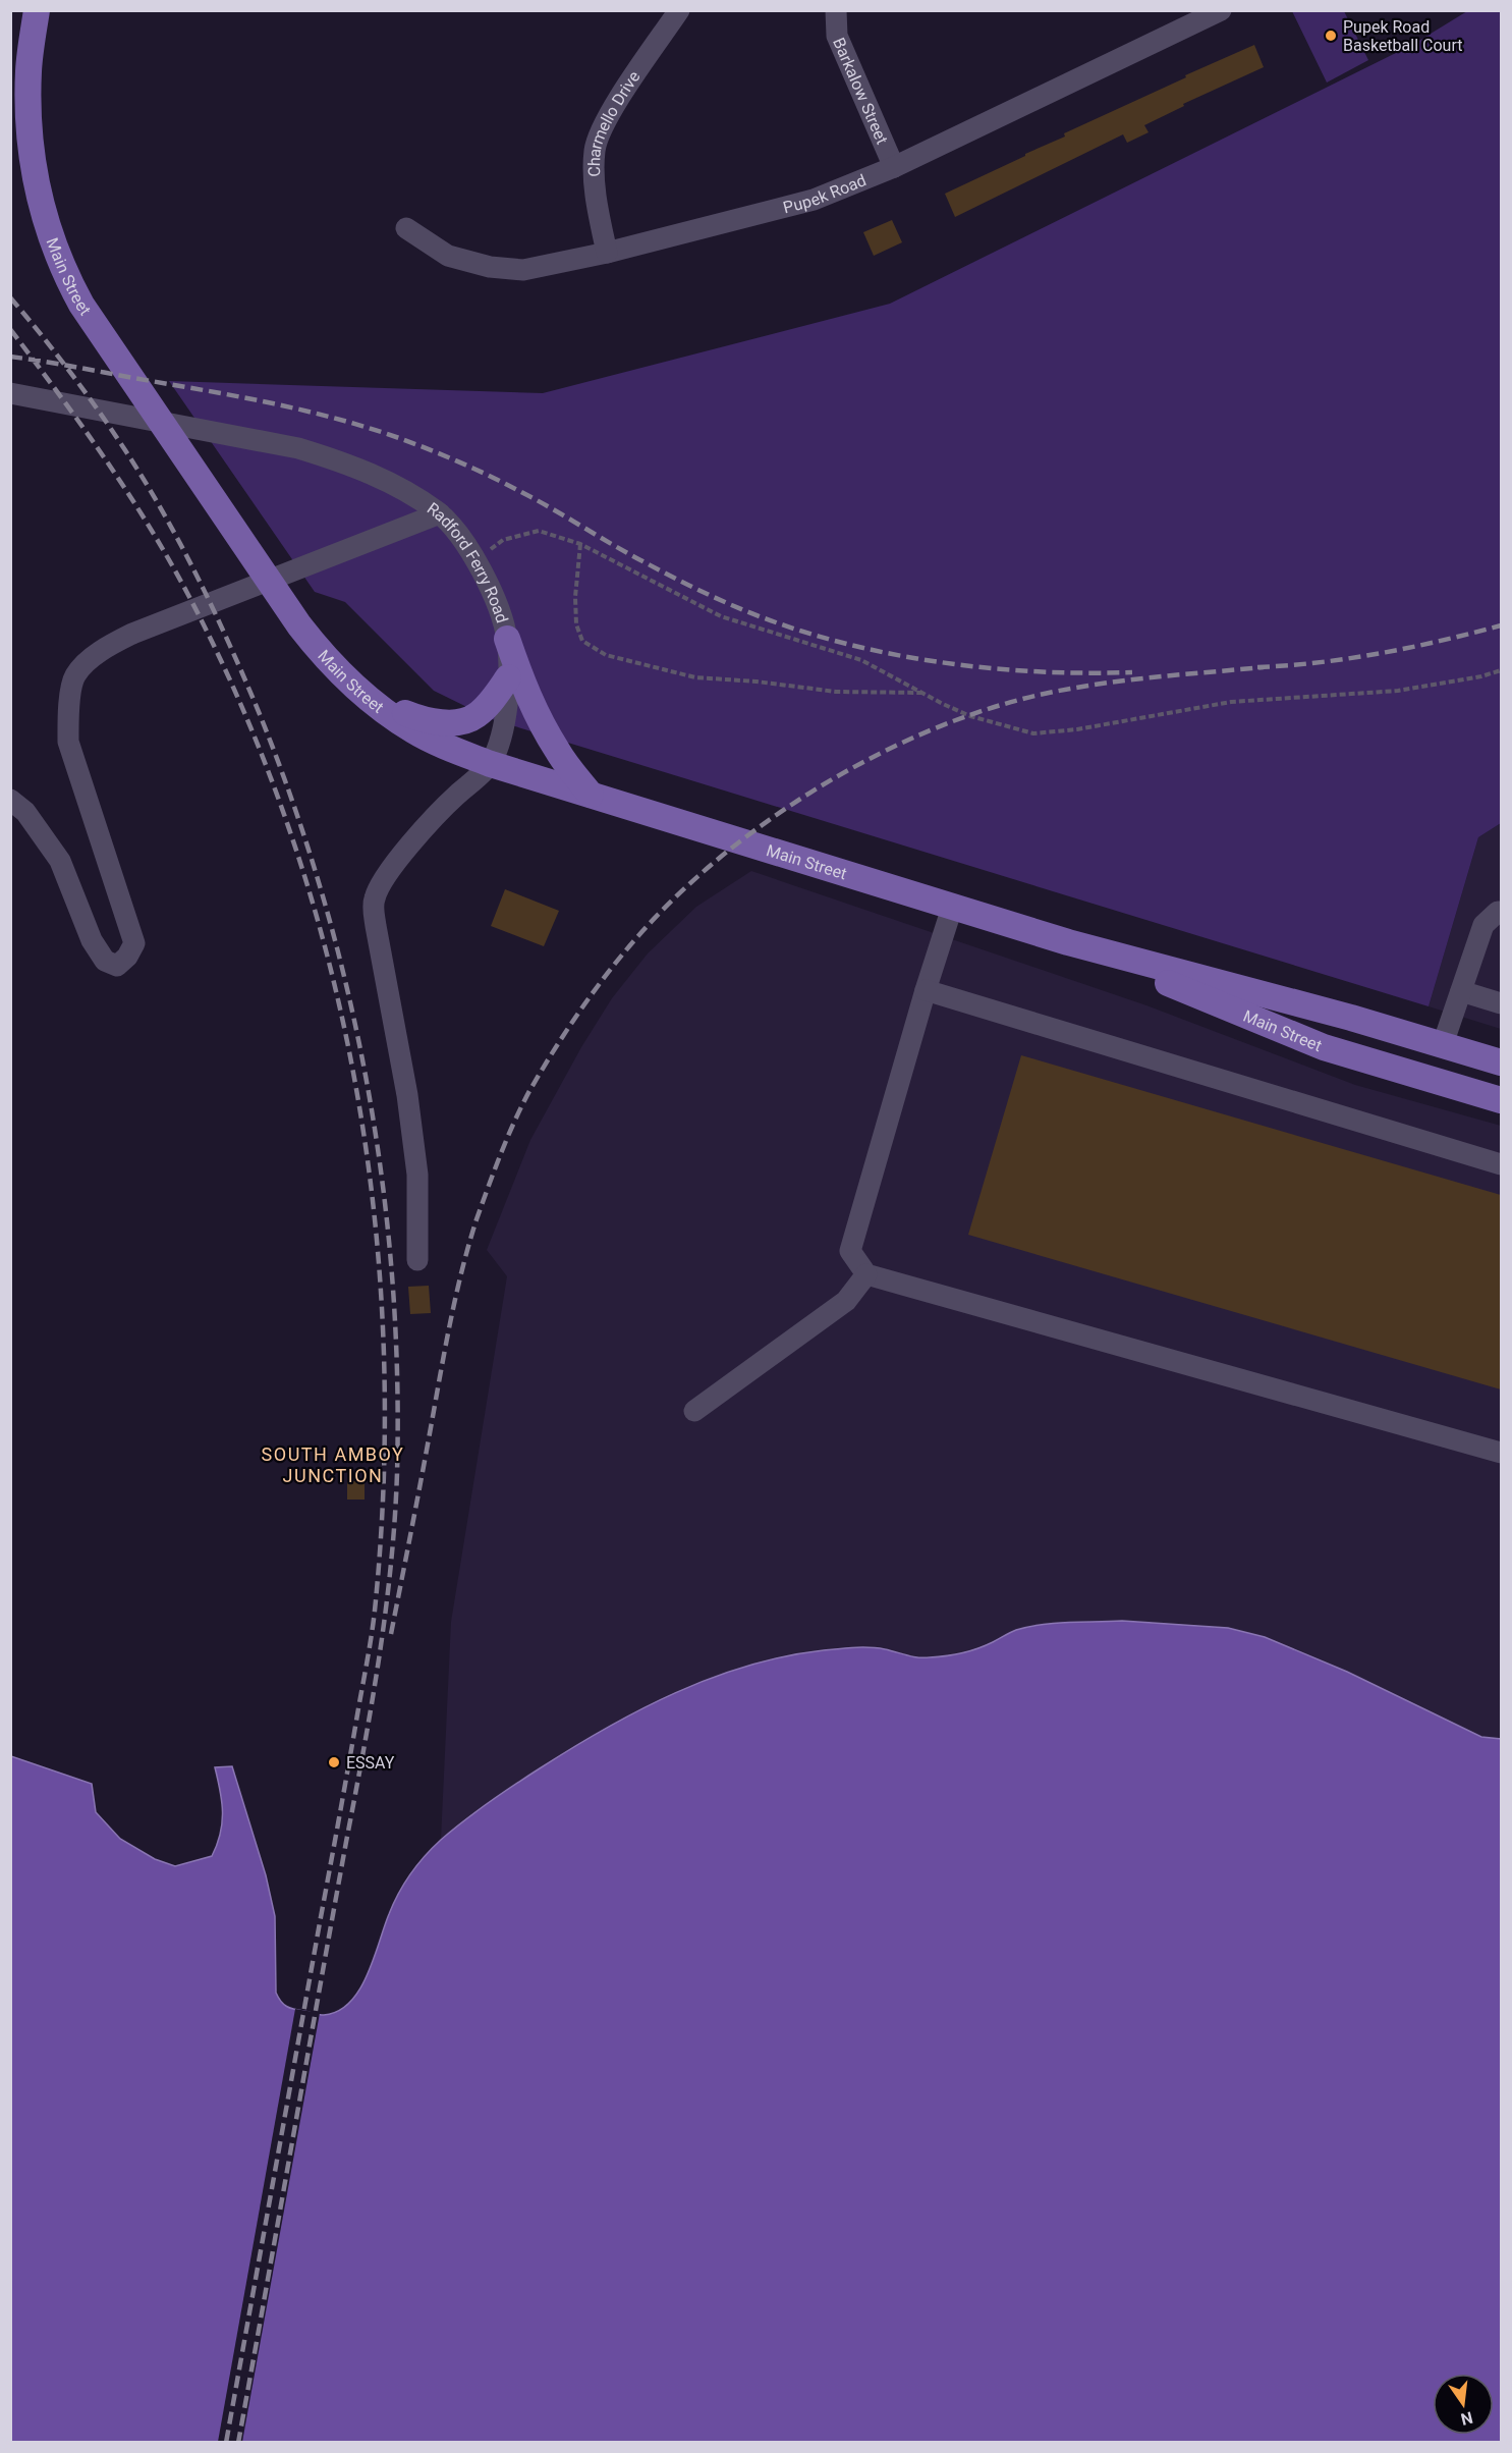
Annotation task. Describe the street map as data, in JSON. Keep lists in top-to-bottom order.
{
  "streets": {
    "main road": ["Main Street"],
    "street": [
      "Barkalow Street",
      "Charmello Drive",
      "Pupek Road",
      "Radford Ferry Road"
    ]
  },
  "crossings": [
    ["Barkalow Street", "Pupek Road"],
    ["Charmello Drive", "Pupek Road"],
    ["Main Street", "Radford Ferry Road"]
  ],
  "districts": ["SOUTH AMBOY JUNCTION"],
  "places": ["Pupek Road Basketball Court", "ESSAY"],
  "north": "bottom"
}
